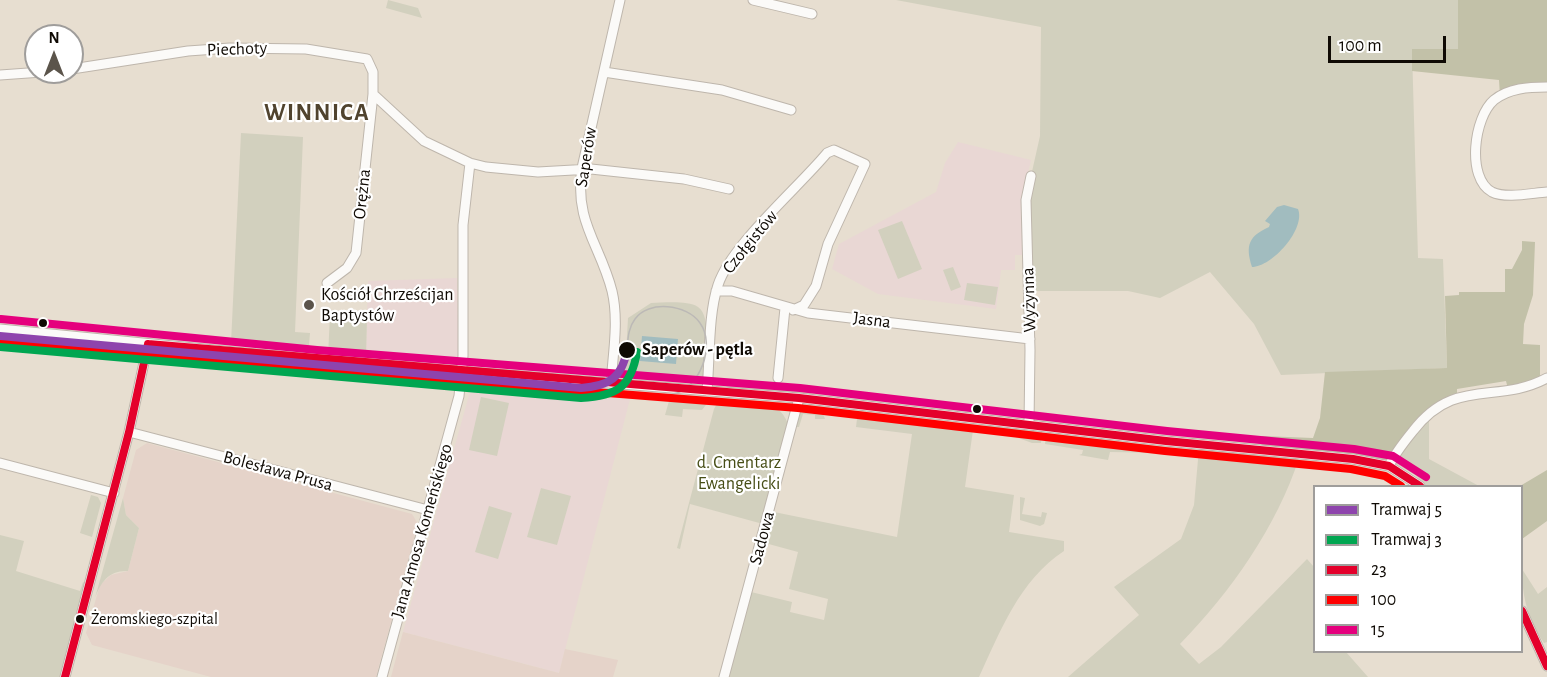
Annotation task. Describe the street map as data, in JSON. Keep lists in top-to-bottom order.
{
  "streets": {
    "street": [
      "Piechoty",
      "Saperów",
      "Orężna",
      "Czołgistów",
      "Wyżynna",
      "Jasna",
      "Bolesława Prusa",
      "Jana Amosa Komeńskiego",
      "Sadowa"
    ]
  },
  "crossings": [
    ["Piechoty", "Orężna"],
    ["Czołgistów", "Jasna"],
    ["Wyżynna", "Jasna"],
    ["Bolesława Prusa", "Jana Amosa Komeńskiego"]
  ],
  "districts": ["WINNICA"],
  "parks": ["d. Cmentarz Ewangelicki"],
  "places": ["Kościół Chrześcijan Baptystów", "Saperów - pętla", "Żeromskiego-szpital"],
  "lines": [
    "transit line 15",
    "tram line 5",
    "transit line 100",
    "transit line 23",
    "tram line 3"
  ],
  "legend": [
    "Tramwaj 5",
    "Tramwaj 3",
    "23",
    "100",
    "15"
  ],
  "scale_bar": "100 m",
  "north": "top"
}
